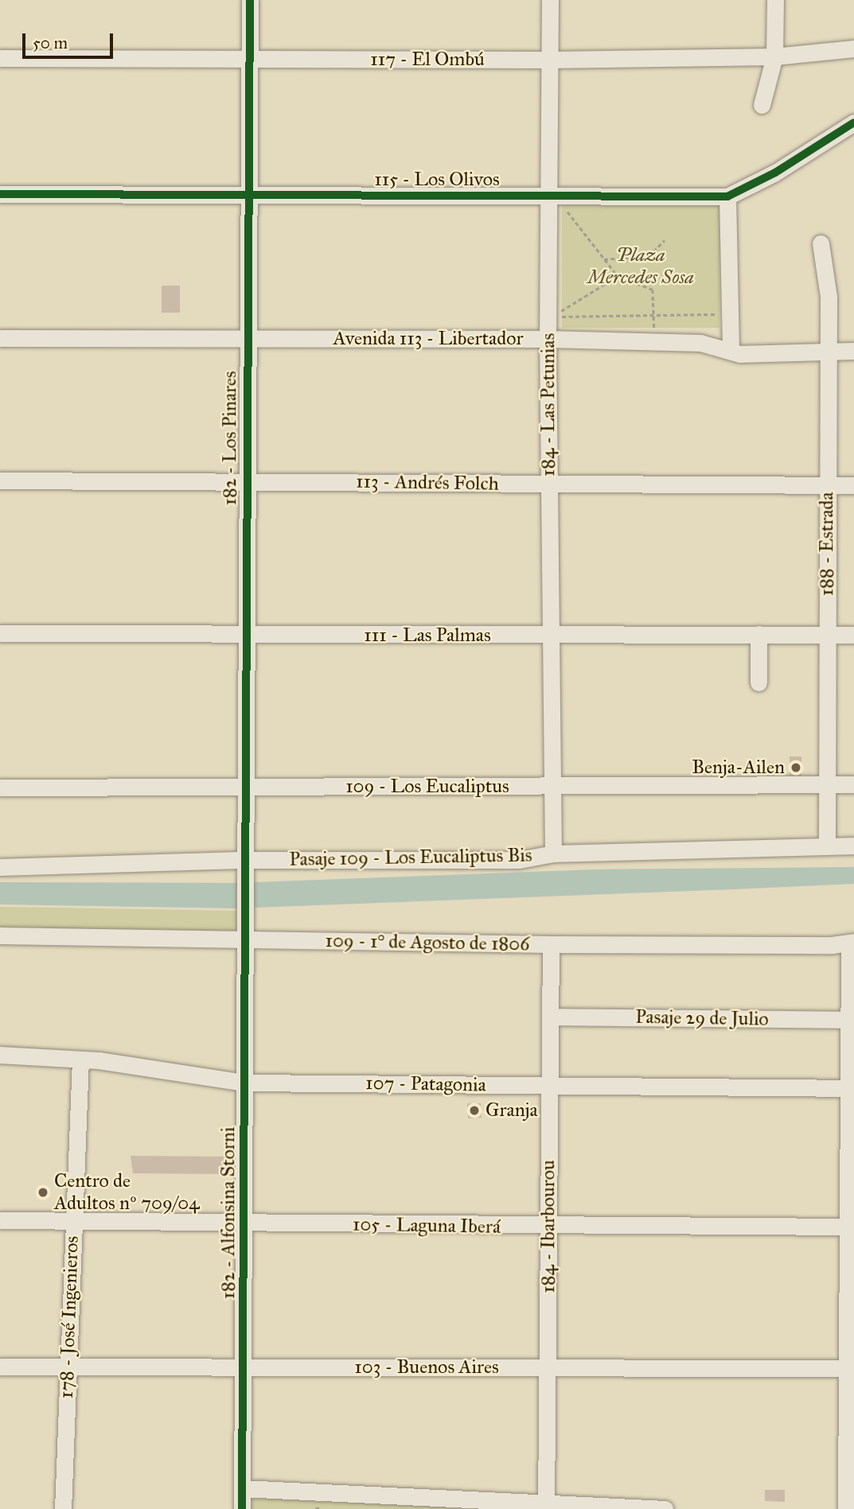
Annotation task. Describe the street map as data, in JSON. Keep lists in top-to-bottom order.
{
  "streets": {
    "street": [
      "117 - El Ombú",
      "115 - Los Olivos",
      "Avenida 113 - Libertador",
      "184 - Las Petunias",
      "182 - Los Pinares",
      "113 - Andrés Folch",
      "188 - Estrada",
      "111 - Las Palmas",
      "109 - Los Eucaliptus",
      "Pasaje 109 - Los Eucaliptus Bis",
      "109 - 1° de Agosto de 1806",
      "Pasaje 29 de Julio",
      "107 - Patagonia",
      "182 - Alfonsina Storni",
      "105 - Laguna Iberá",
      "184 - Ibarbourou",
      "178 - José Ingenieros",
      "103 - Buenos Aires"
    ]
  },
  "crossings": [
    ["117 - El Ombú", "184 - Las Petunias"],
    ["117 - El Ombú", "182 - Los Pinares"],
    ["115 - Los Olivos", "184 - Las Petunias"],
    ["115 - Los Olivos", "182 - Los Pinares"],
    ["Avenida 113 - Libertador", "184 - Las Petunias"],
    ["Avenida 113 - Libertador", "182 - Los Pinares"],
    ["Avenida 113 - Libertador", "188 - Estrada"],
    ["184 - Las Petunias", "113 - Andrés Folch"],
    ["184 - Las Petunias", "111 - Las Palmas"],
    ["184 - Las Petunias", "109 - Los Eucaliptus"],
    ["184 - Las Petunias", "Pasaje 109 - Los Eucaliptus Bis"],
    ["182 - Los Pinares", "113 - Andrés Folch"],
    ["182 - Los Pinares", "111 - Las Palmas"],
    ["182 - Los Pinares", "109 - Los Eucaliptus"],
    ["182 - Los Pinares", "Pasaje 109 - Los Eucaliptus Bis"],
    ["182 - Los Pinares", "182 - Alfonsina Storni"],
    ["113 - Andrés Folch", "188 - Estrada"],
    ["188 - Estrada", "111 - Las Palmas"],
    ["188 - Estrada", "109 - Los Eucaliptus"],
    ["188 - Estrada", "Pasaje 109 - Los Eucaliptus Bis"],
    ["109 - 1° de Agosto de 1806", "182 - Alfonsina Storni"],
    ["109 - 1° de Agosto de 1806", "184 - Ibarbourou"],
    ["Pasaje 29 de Julio", "184 - Ibarbourou"],
    ["107 - Patagonia", "182 - Alfonsina Storni"],
    ["107 - Patagonia", "184 - Ibarbourou"],
    ["107 - Patagonia", "178 - José Ingenieros"],
    ["182 - Alfonsina Storni", "105 - Laguna Iberá"],
    ["182 - Alfonsina Storni", "103 - Buenos Aires"],
    ["105 - Laguna Iberá", "184 - Ibarbourou"],
    ["105 - Laguna Iberá", "178 - José Ingenieros"],
    ["184 - Ibarbourou", "103 - Buenos Aires"],
    ["178 - José Ingenieros", "103 - Buenos Aires"]
  ],
  "parks": ["Plaza Mercedes Sosa"],
  "places": ["Benja-Ailen", "Granja", "Centro de Adultos nº 709/04"],
  "scale_bar": "50 m"
}
